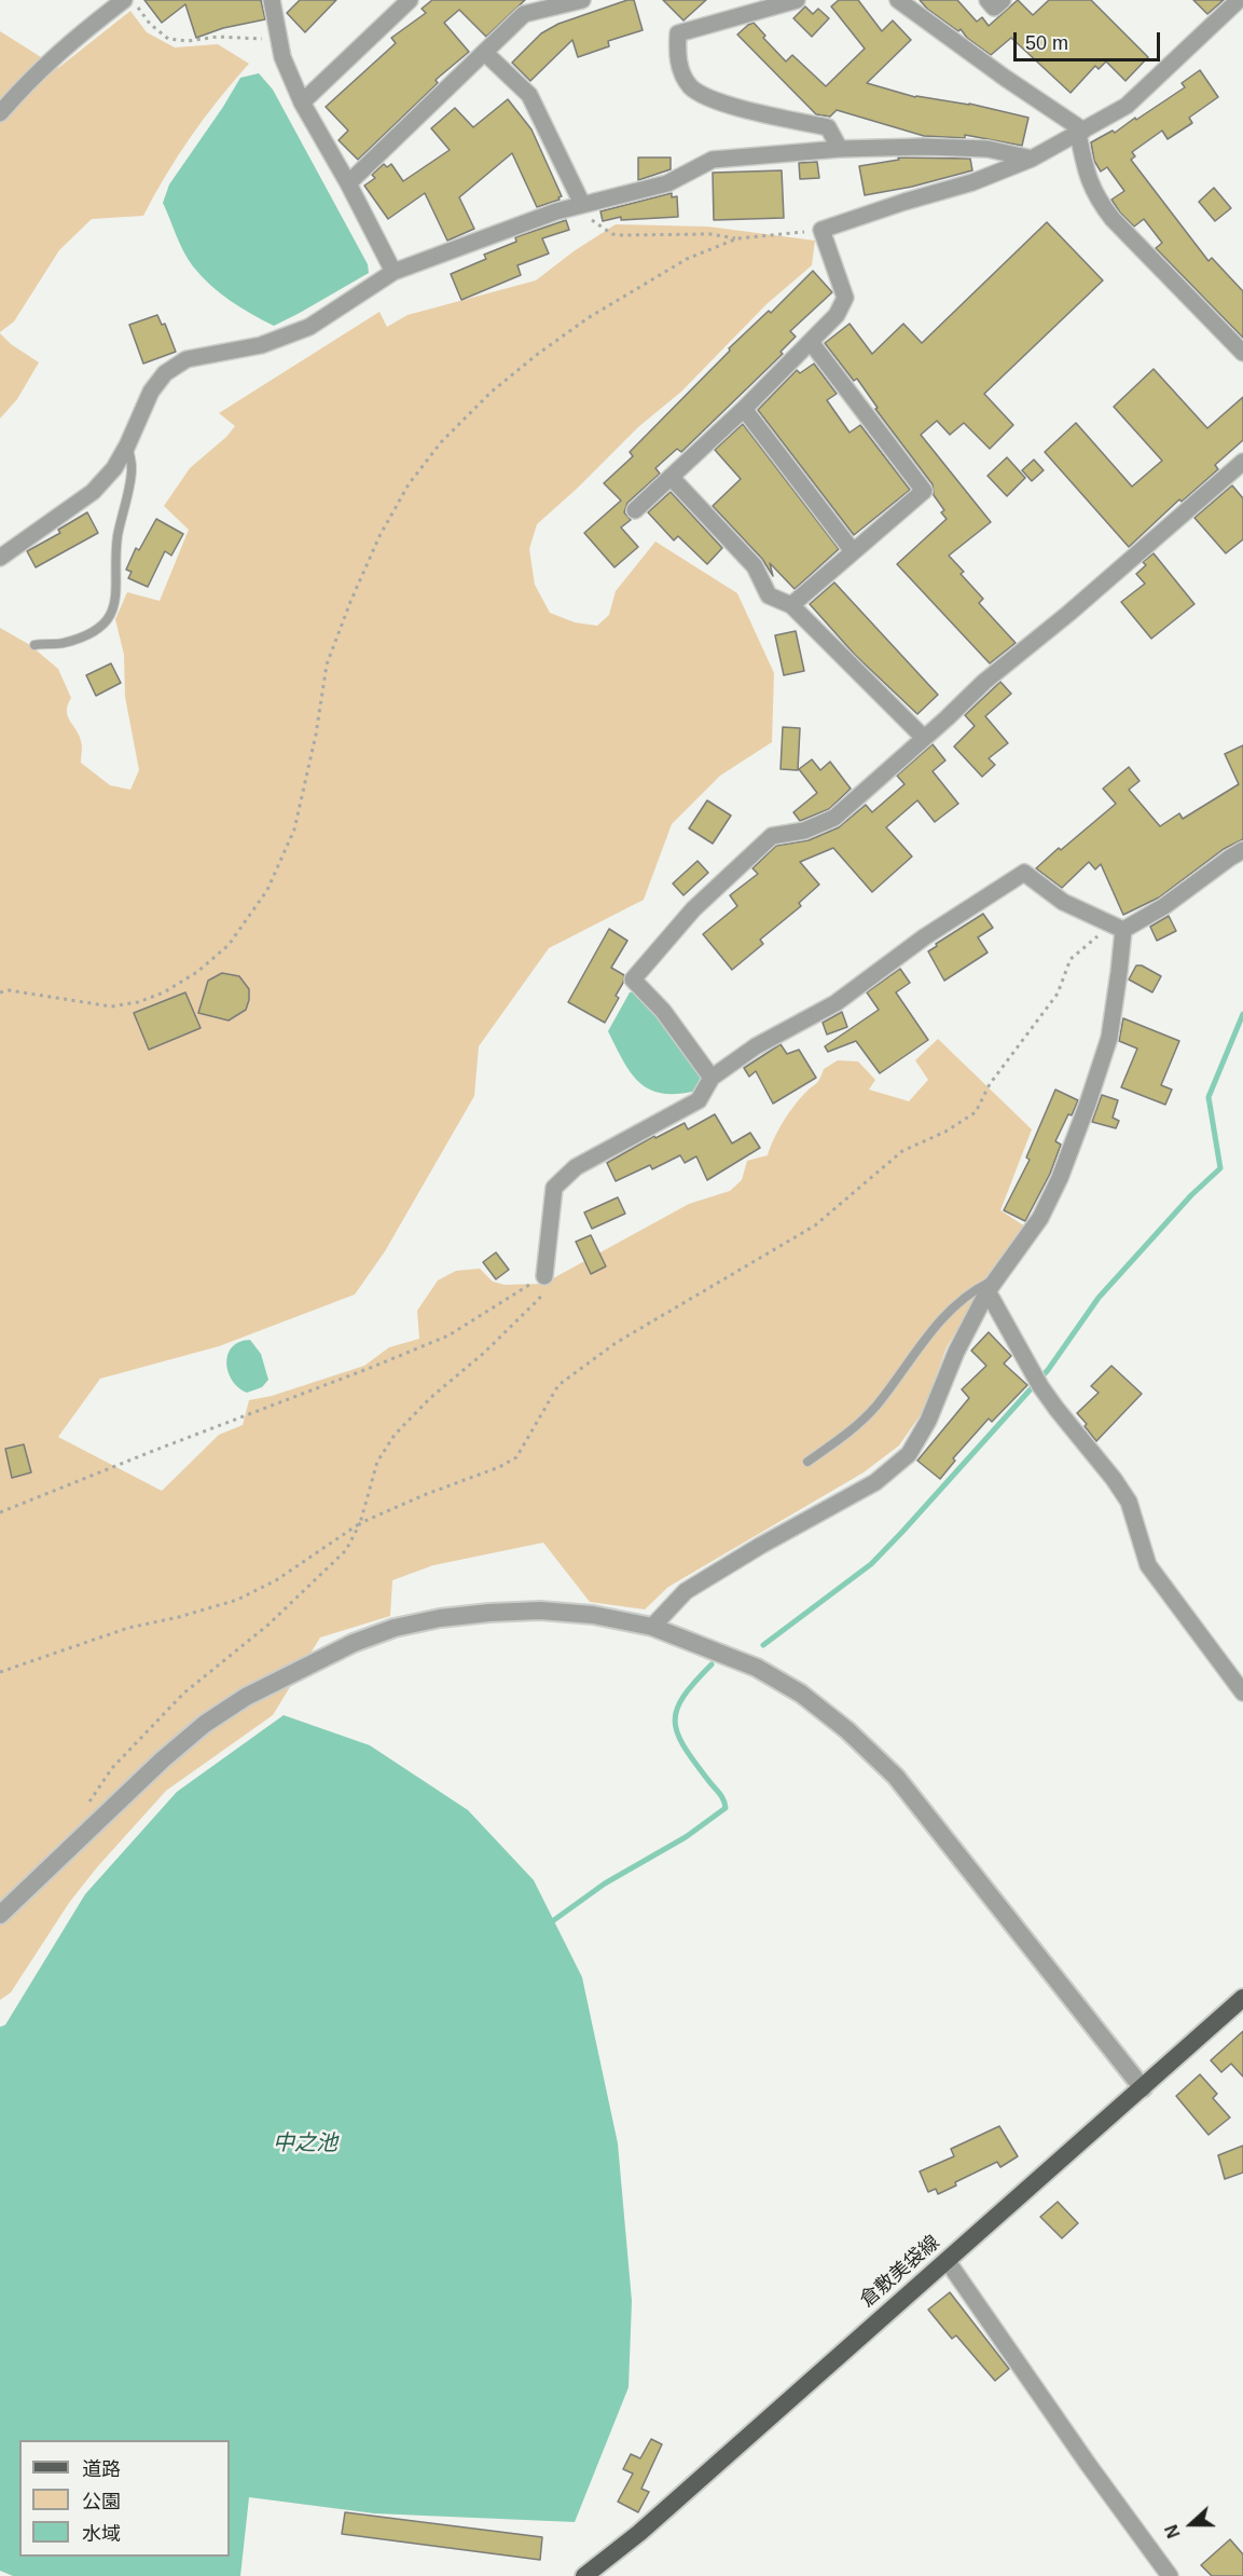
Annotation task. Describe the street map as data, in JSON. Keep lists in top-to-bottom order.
{
  "streets": {
    "main road": ["倉敷美袋線"]
  },
  "water": ["中之池"],
  "legend": ["道路", "公園", "水域"],
  "scale_bar": "50 m",
  "north": "left"
}
